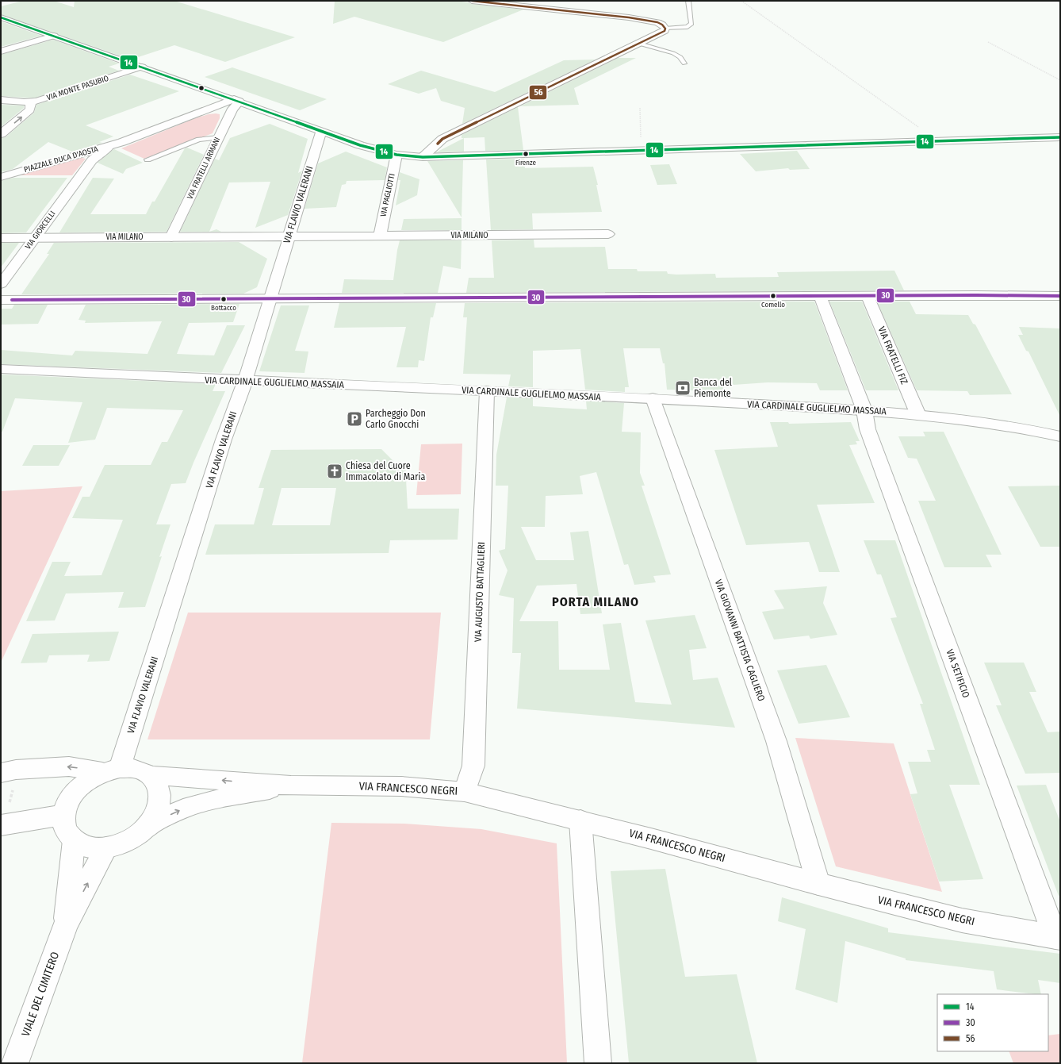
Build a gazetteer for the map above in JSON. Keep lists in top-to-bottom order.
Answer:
{
  "streets": {
    "street": [
      "VIA MONTE PASUBIO",
      "PIAZZALE DUCA D'AOSTA",
      "VIA FRATELLI ARMANI",
      "VIA PAGLIOTTI",
      "VIA FLAVIO VALERANI",
      "VIA GIORCELLI",
      "VIA MILANO",
      "VIA FRATELLI FIZ",
      "VIA CARDINALE GUGLIELMO MASSAIA",
      "VIA AUGUSTO BATTAGLIERI",
      "VIA GIOVANNI BATTISTA CAGLIERO",
      "VIA SETIFICIO",
      "VIA FRANCESCO NEGRI",
      "VIALE DEL CIMITERO"
    ]
  },
  "crossings": [
    ["PIAZZALE DUCA D'AOSTA", "VIA FRATELLI ARMANI"],
    ["PIAZZALE DUCA D'AOSTA", "VIA GIORCELLI"],
    ["VIA FRATELLI ARMANI", "VIA MILANO"],
    ["VIA PAGLIOTTI", "VIA MILANO"],
    ["VIA FLAVIO VALERANI", "VIA MILANO"],
    ["VIA FLAVIO VALERANI", "VIA CARDINALE GUGLIELMO MASSAIA"],
    ["VIA FLAVIO VALERANI", "VIA FRANCESCO NEGRI"],
    ["VIA FLAVIO VALERANI", "VIALE DEL CIMITERO"],
    ["VIA GIORCELLI", "VIA MILANO"],
    ["VIA FRATELLI FIZ", "VIA CARDINALE GUGLIELMO MASSAIA"],
    ["VIA CARDINALE GUGLIELMO MASSAIA", "VIA AUGUSTO BATTAGLIERI"],
    ["VIA CARDINALE GUGLIELMO MASSAIA", "VIA GIOVANNI BATTISTA CAGLIERO"],
    ["VIA CARDINALE GUGLIELMO MASSAIA", "VIA SETIFICIO"],
    ["VIA AUGUSTO BATTAGLIERI", "VIA FRANCESCO NEGRI"],
    ["VIA GIOVANNI BATTISTA CAGLIERO", "VIA FRANCESCO NEGRI"],
    ["VIA SETIFICIO", "VIA FRANCESCO NEGRI"],
    ["VIA FRANCESCO NEGRI", "VIALE DEL CIMITERO"]
  ],
  "districts": ["PORTA MILANO"],
  "places": {
    "other": ["Firenze", "Comello", "Bottacco"],
    "bank": ["Banca del Piemonte"],
    "parking": ["Parcheggio Don Carlo Gnocchi"],
    "church": ["Chiesa del Cuore Immacolato di Maria"]
  },
  "lines": ["transit line 56", "transit line 14", "transit line 30"],
  "legend": ["14", "30", "56"]
}
